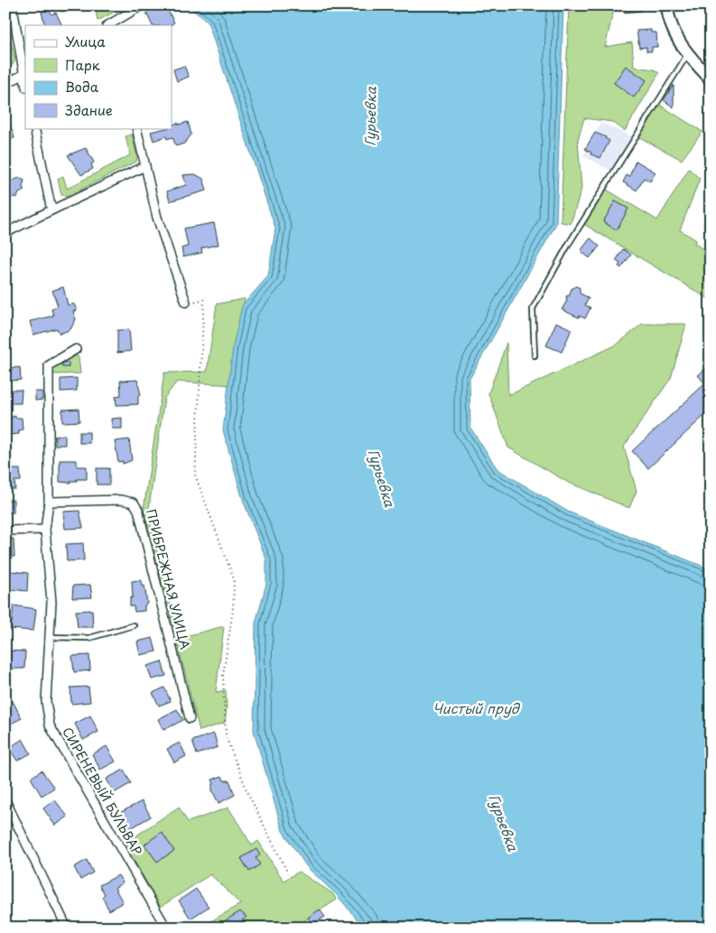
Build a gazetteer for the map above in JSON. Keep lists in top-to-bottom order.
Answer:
{
  "streets": {
    "street": ["ПРИБРЕЖНАЯ УЛИЦА", "СИРЕНЕВЫЙ БУЛЬВАР"]
  },
  "crossings": [
    ["ПРИБРЕЖНАЯ УЛИЦА", "СИРЕНЕВЫЙ БУЛЬВАР"]
  ],
  "water": ["Гурьевка", "Чистый пруд"],
  "legend": [
    "Улица",
    "Парк",
    "Вода",
    "Здание"
  ]
}
